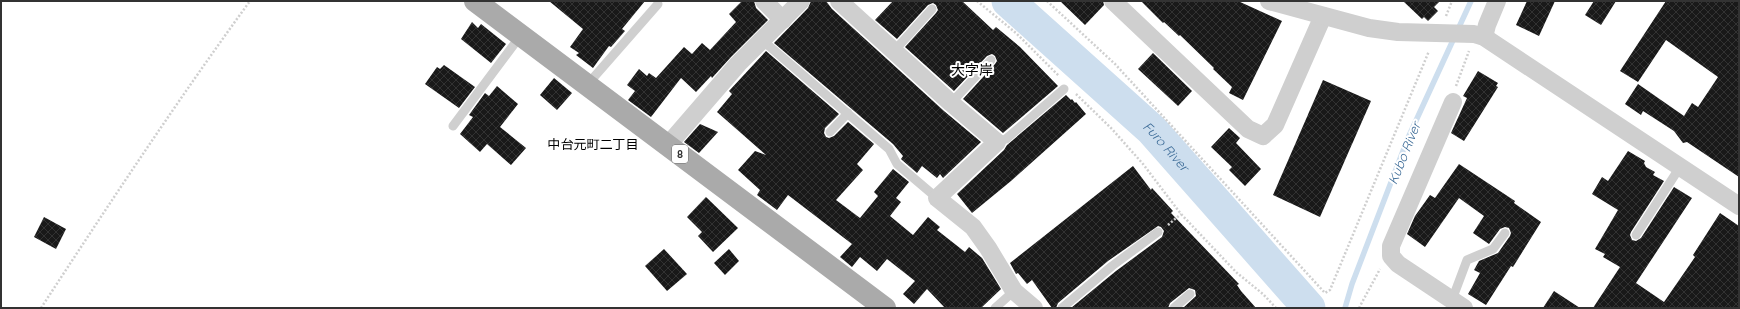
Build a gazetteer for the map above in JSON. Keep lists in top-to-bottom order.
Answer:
{
  "streets": {
    "main road": ["8"]
  },
  "districts": ["大字岸", "中台元町二丁目"],
  "water": ["Furo River", "Kubo River"]
}
